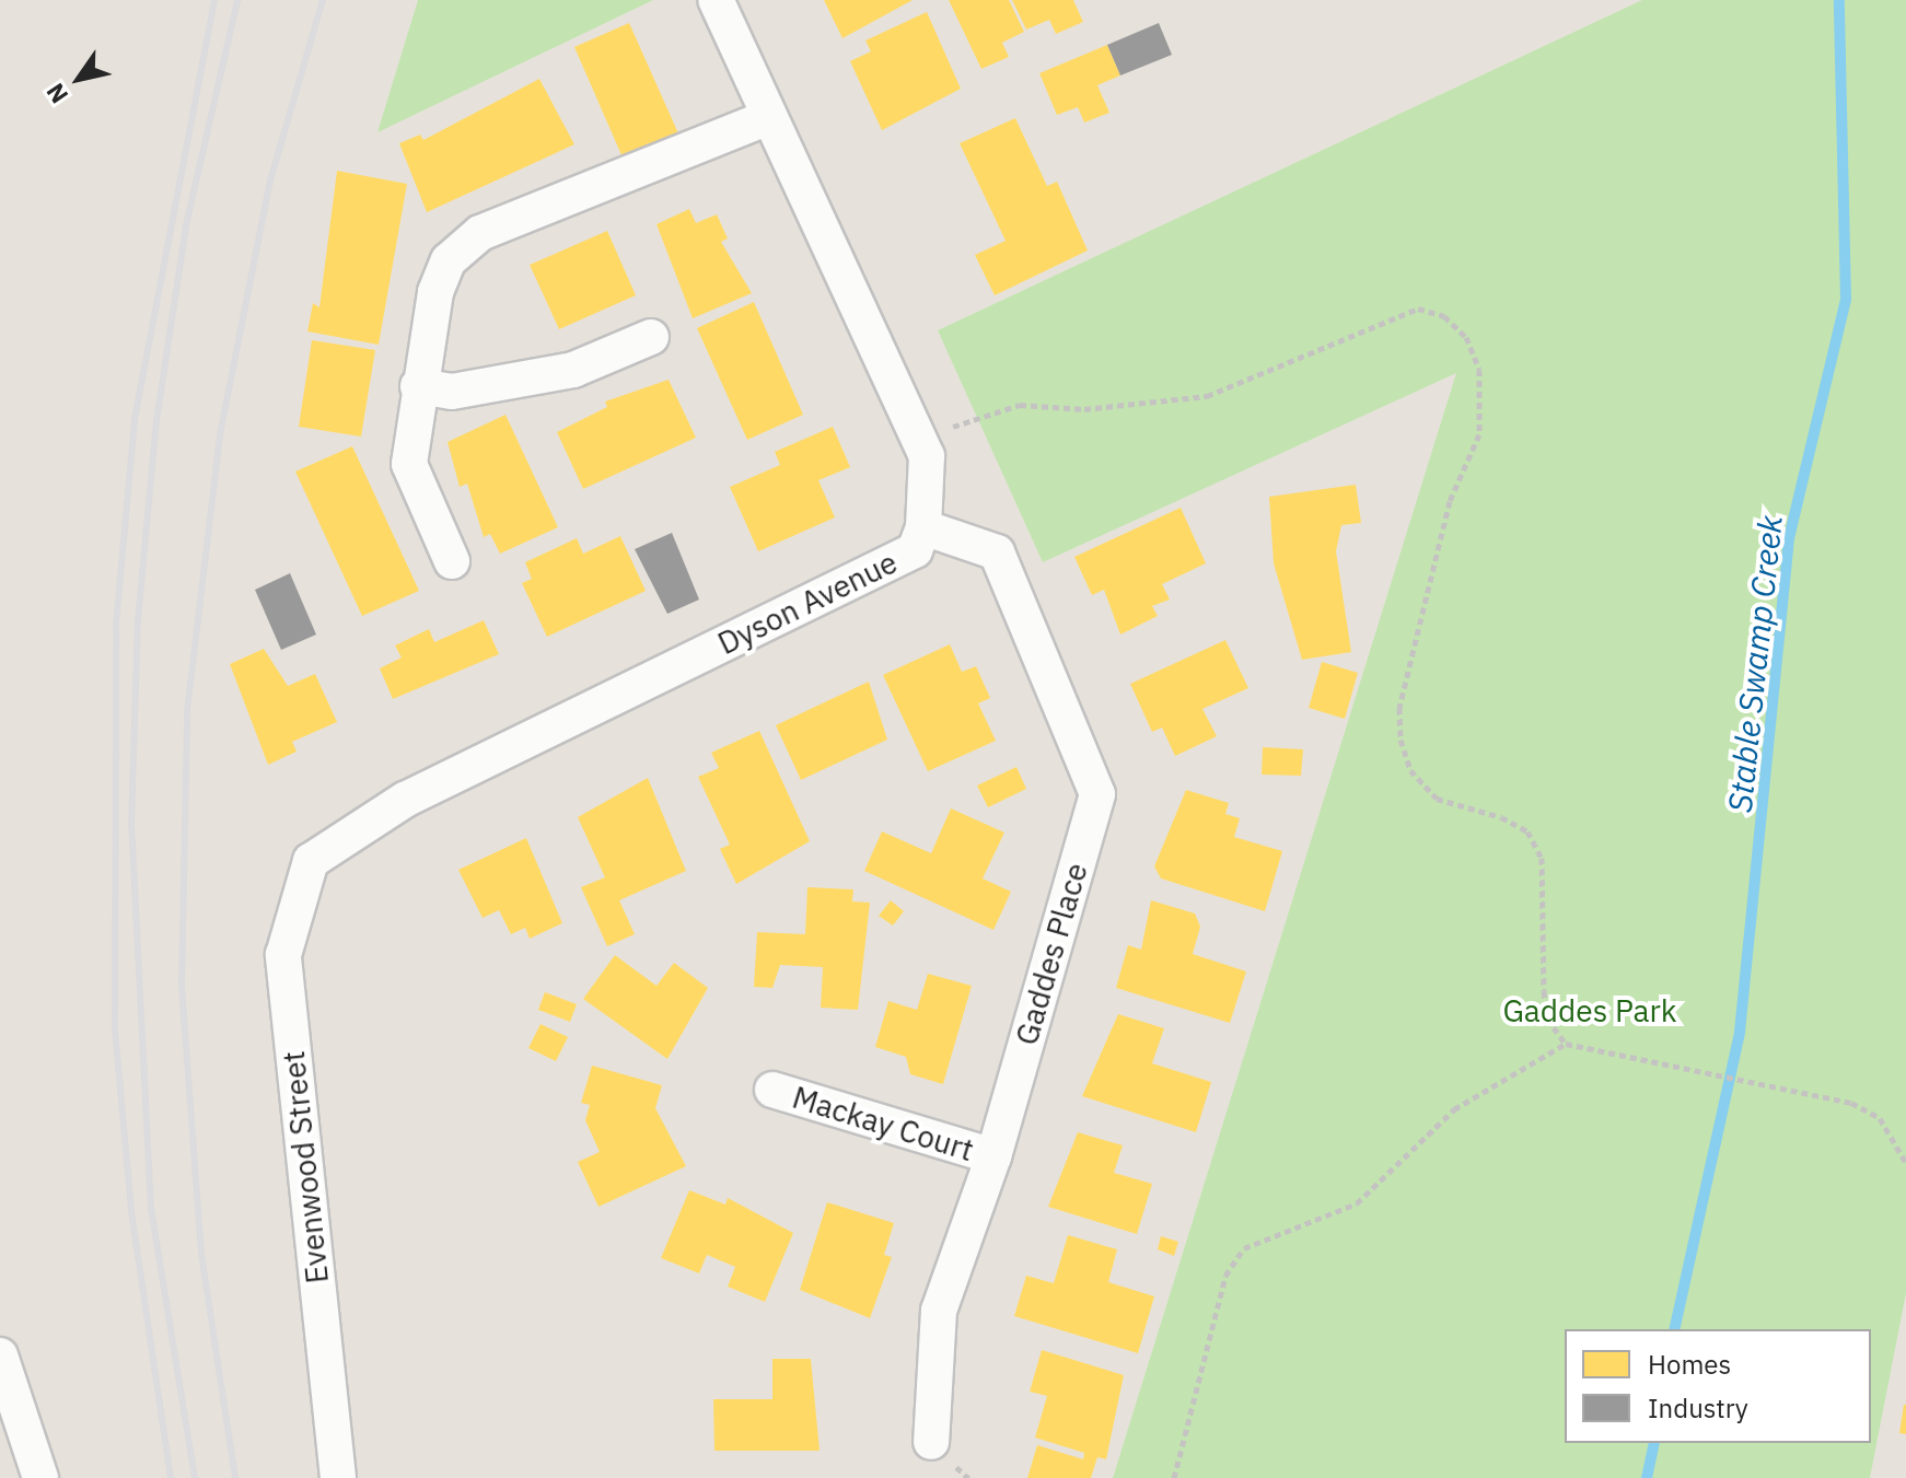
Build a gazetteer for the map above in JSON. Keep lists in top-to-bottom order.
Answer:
{
  "streets": {
    "street": [
      "Dyson Avenue",
      "Gaddes Place",
      "Mackay Court",
      "Evenwood Street"
    ]
  },
  "crossings": [
    ["Dyson Avenue", "Gaddes Place"],
    ["Dyson Avenue", "Evenwood Street"],
    ["Gaddes Place", "Mackay Court"]
  ],
  "water": ["Stable Swamp Creek"],
  "parks": ["Gaddes Park"],
  "legend": ["Homes", "Industry"],
  "north": "bottom left"
}
